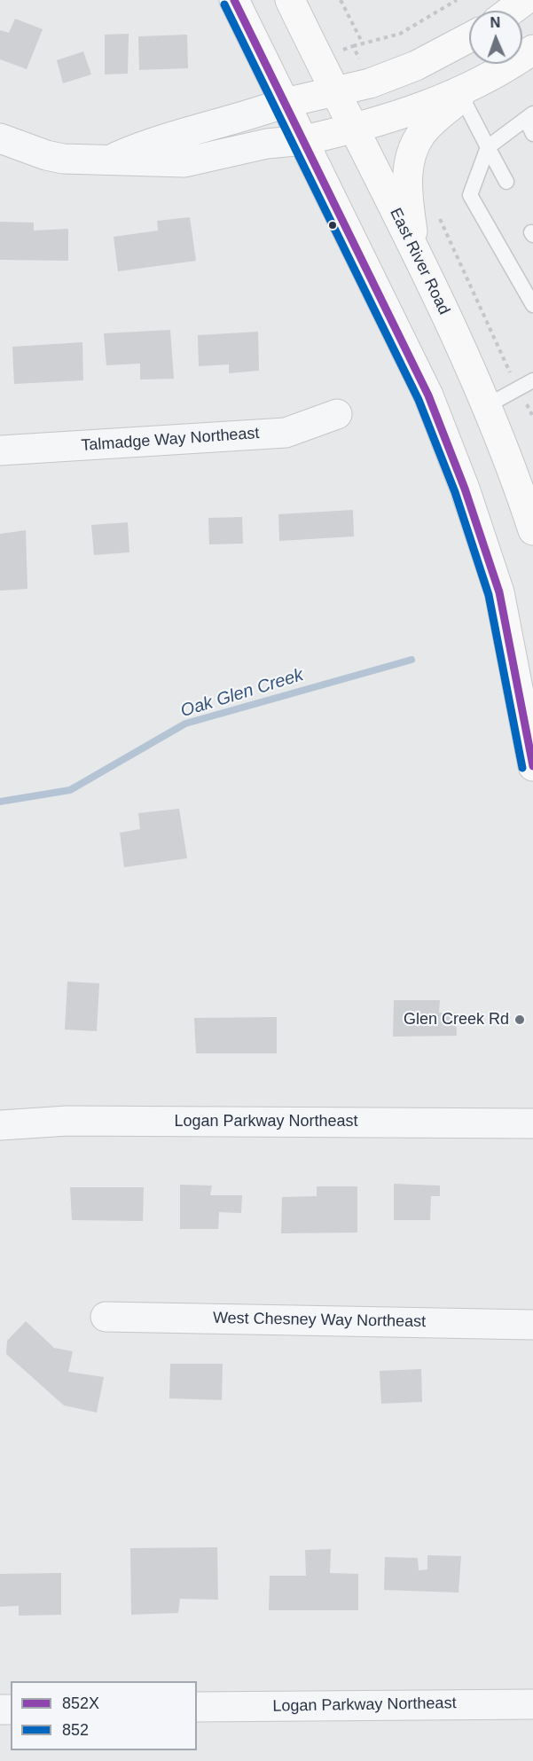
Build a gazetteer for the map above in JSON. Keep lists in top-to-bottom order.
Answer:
{
  "streets": {
    "main road": ["East River Road"],
    "street": ["Talmadge Way Northeast", "Logan Parkway Northeast", "West Chesney Way Northeast"]
  },
  "water": ["Oak Glen Creek"],
  "places": ["Glen Creek Rd"],
  "lines": ["transit line 852X", "transit line 852"],
  "legend": ["852X", "852"],
  "north": "top"
}
